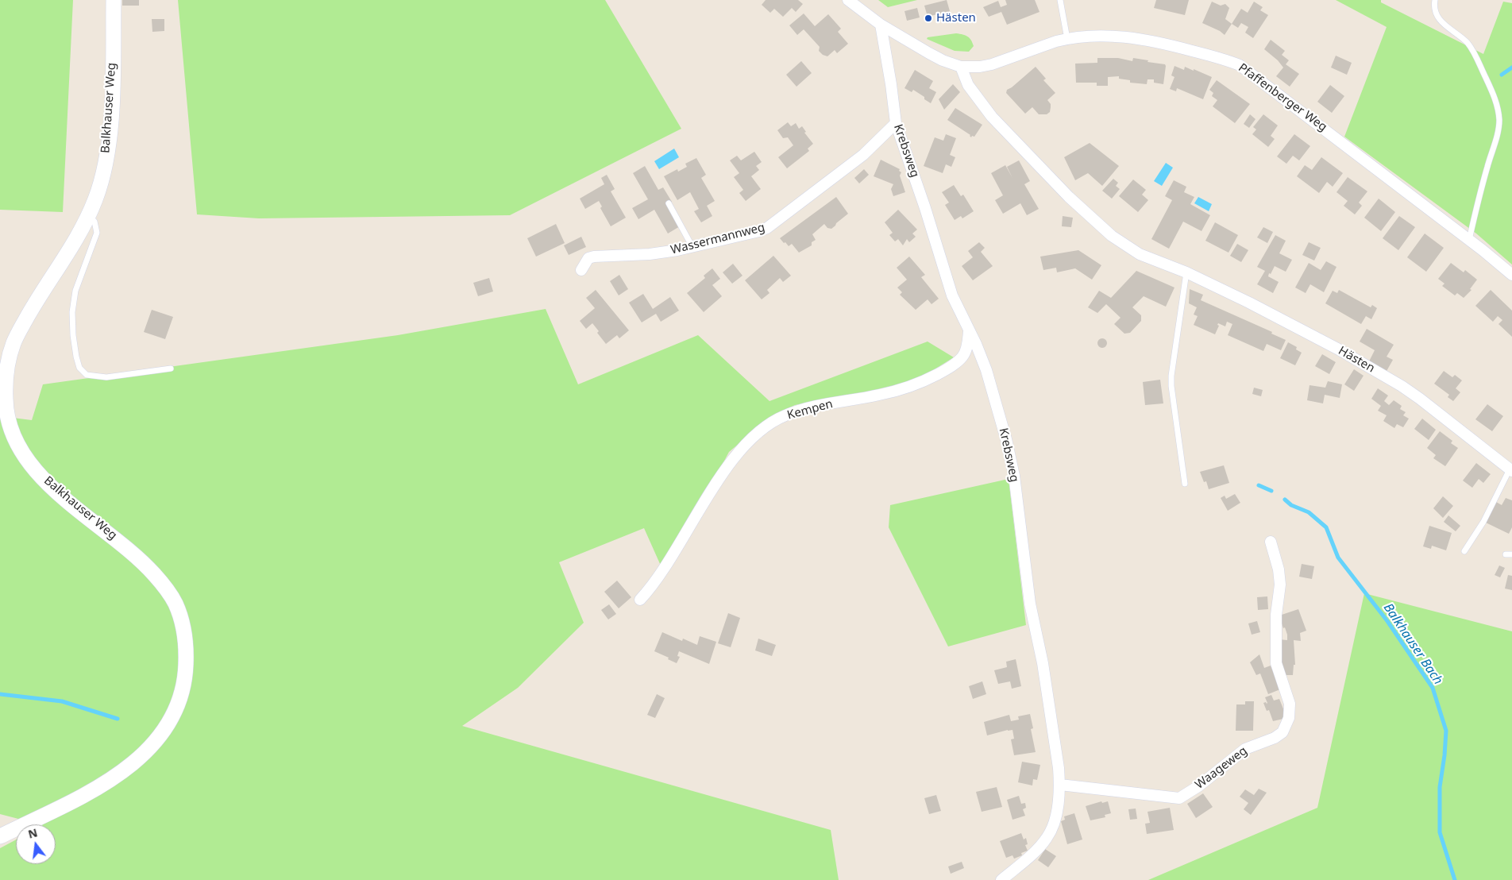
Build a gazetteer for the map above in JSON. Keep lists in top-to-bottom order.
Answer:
{
  "streets": {
    "main road": ["Balkhauser Weg"],
    "street": [
      "Pfaffenberger Weg",
      "Krebsweg",
      "Wassermannweg",
      "Hästen",
      "Kempen",
      "Waageweg"
    ]
  },
  "crossings": [
    ["Pfaffenberger Weg", "Krebsweg"],
    ["Pfaffenberger Weg", "Hästen"],
    ["Krebsweg", "Wassermannweg"],
    ["Krebsweg", "Kempen"],
    ["Krebsweg", "Waageweg"]
  ],
  "water": ["Balkhauser Bach"],
  "places": ["Hästen"],
  "north": "top"
}
